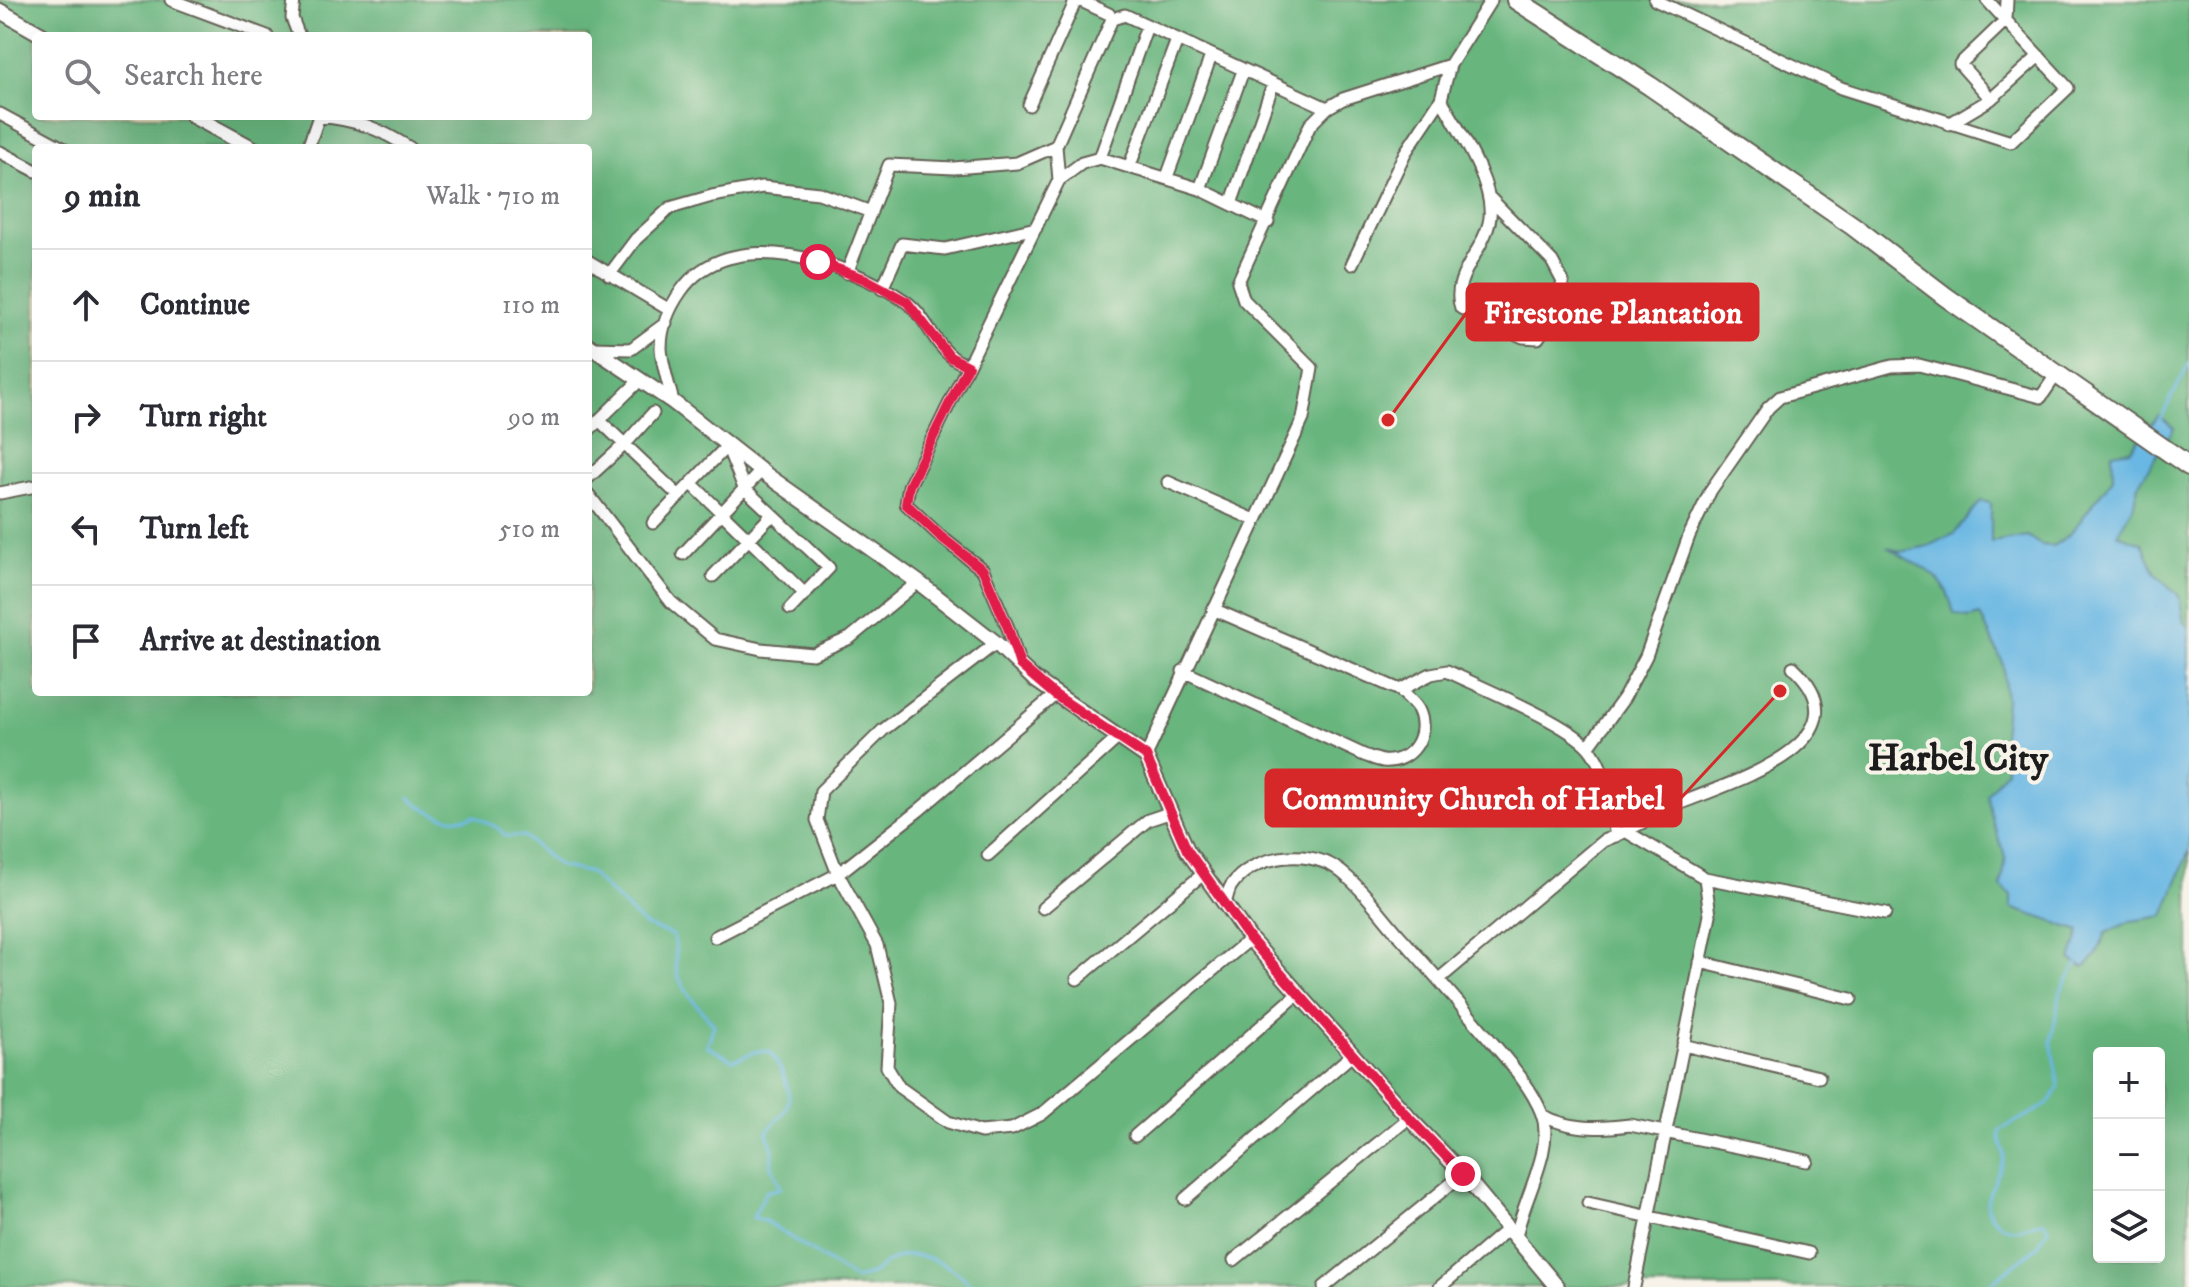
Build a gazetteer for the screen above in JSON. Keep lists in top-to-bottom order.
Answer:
{
  "districts": ["Harbel City"],
  "places": ["Firestone Plantation", "Community Church of Harbel"],
  "page": {
    "search": "Search here",
    "heading": ["9 min", "Walk · 710 m"],
    "list": [
      ["Continue", "110 m"],
      ["Turn right", "90 m"],
      ["Turn left", "510 m"],
      "Arrive at destination"
    ],
    "map_buttons": ["+", "−"]
  }
}
